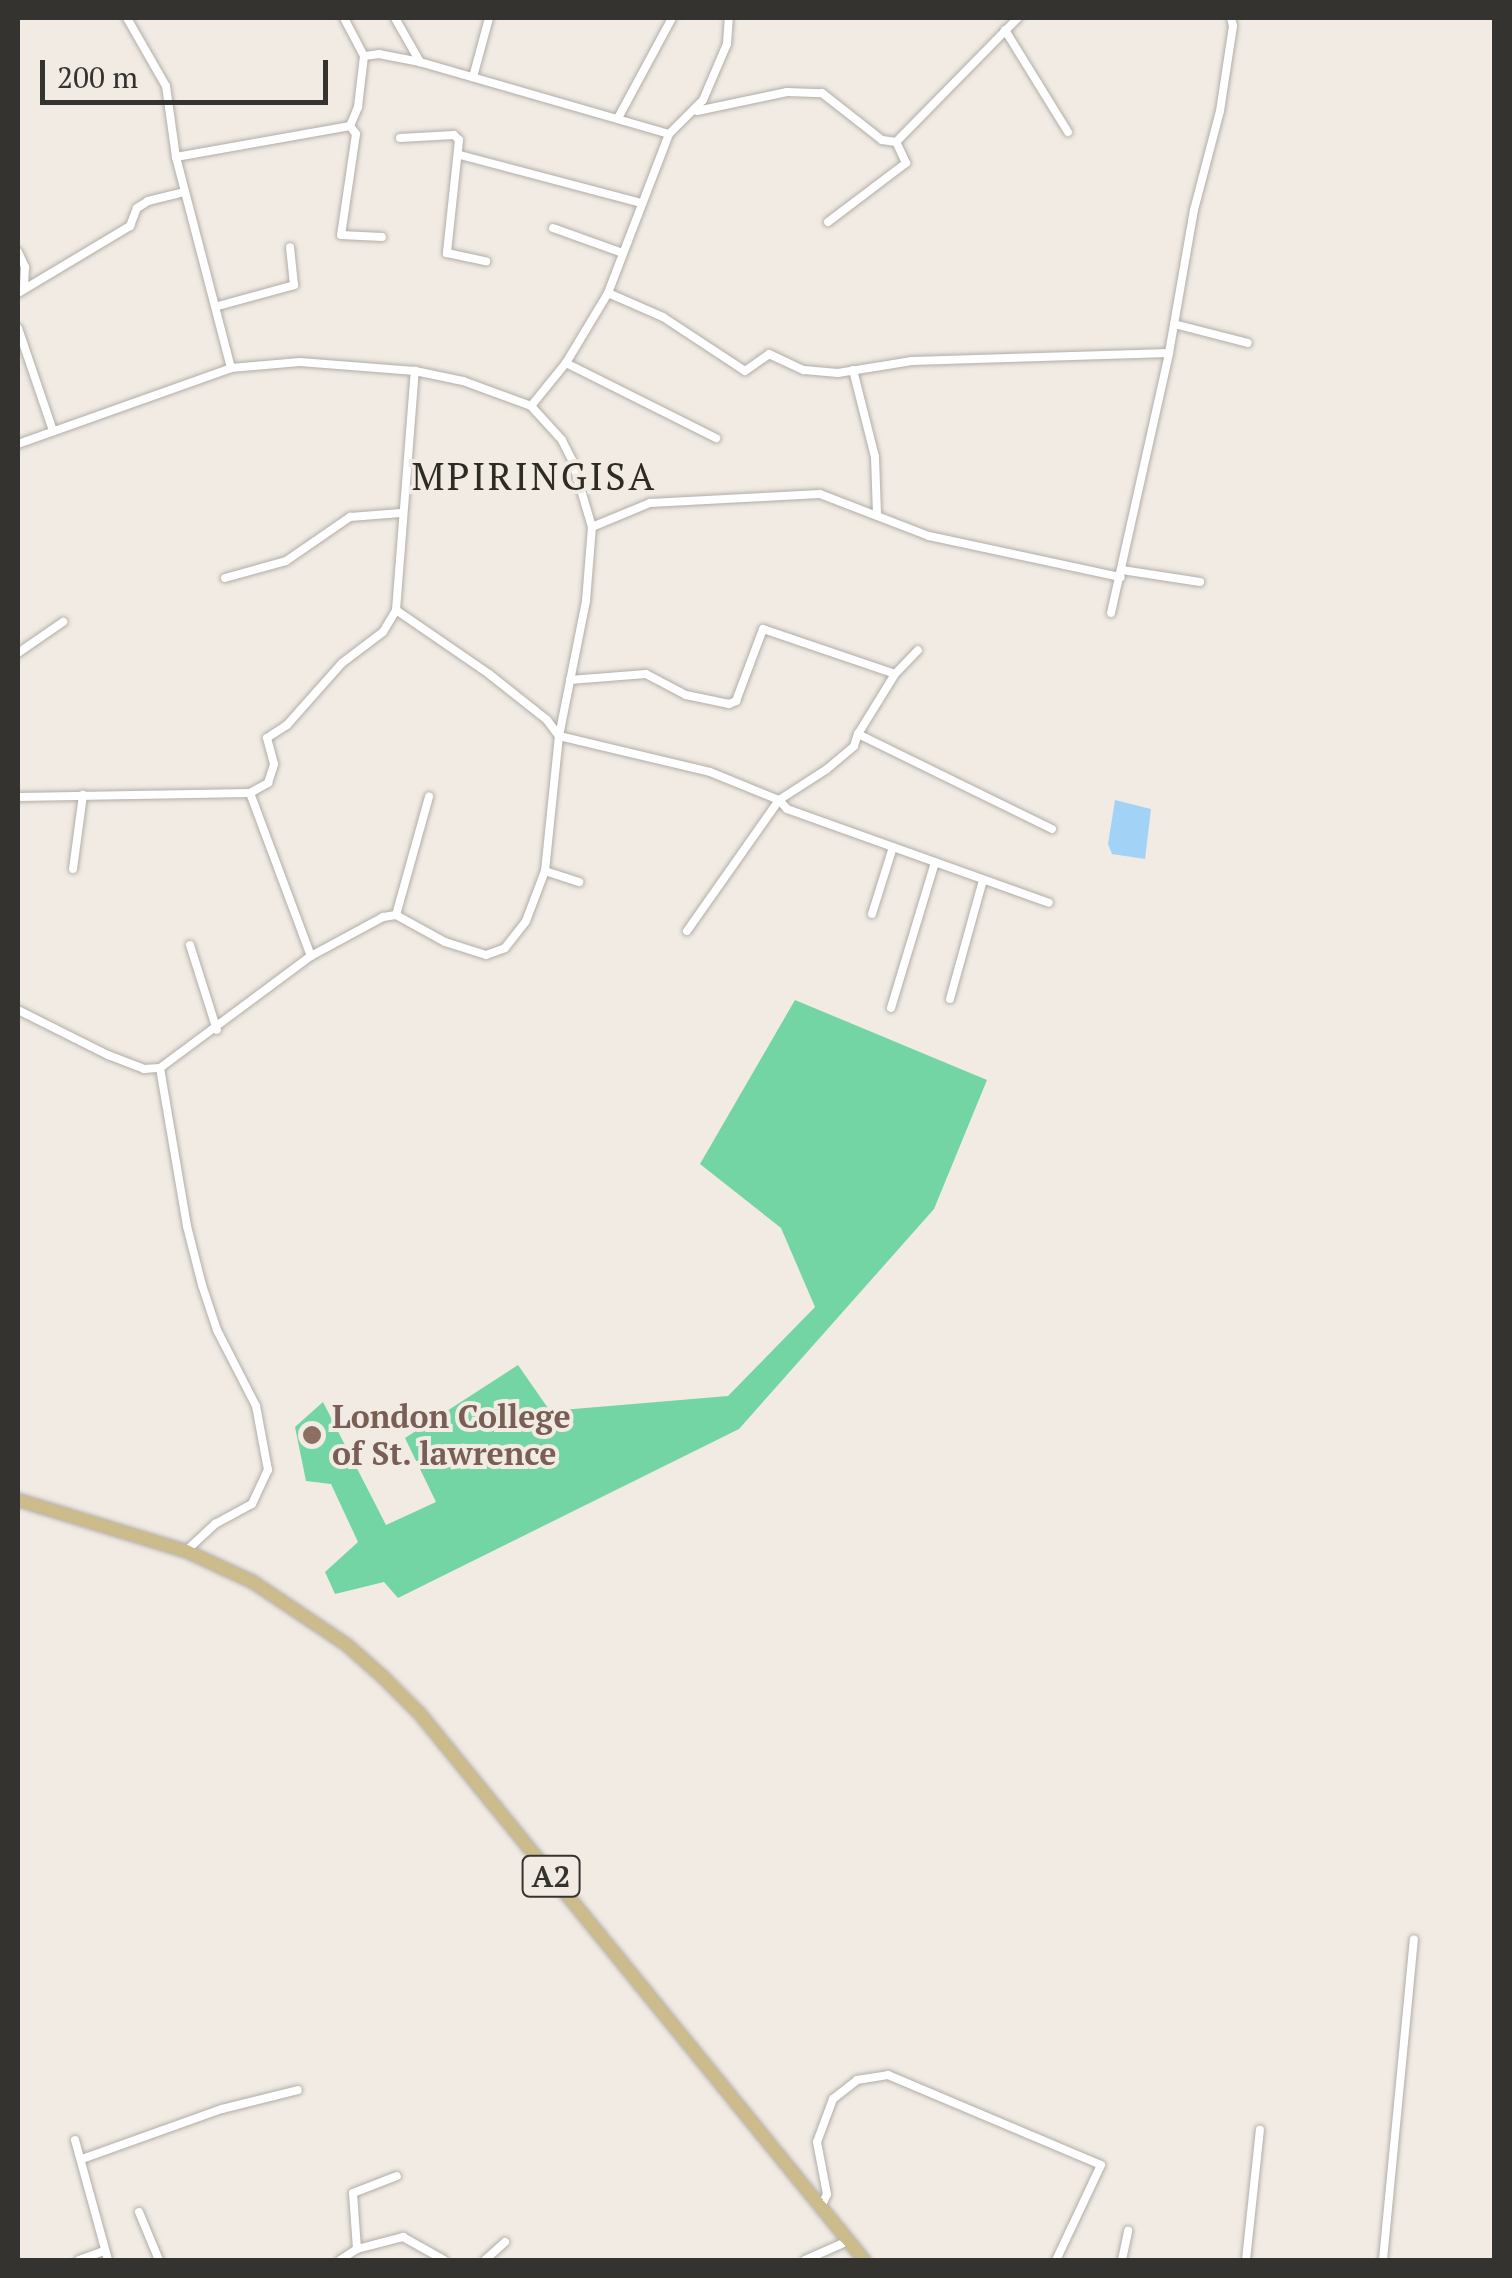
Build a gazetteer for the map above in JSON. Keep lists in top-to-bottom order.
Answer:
{
  "streets": {
    "main road": ["A2"]
  },
  "districts": ["MPIRINGISA"],
  "places": ["London College of St. lawrence"],
  "scale_bar": "200 m"
}
